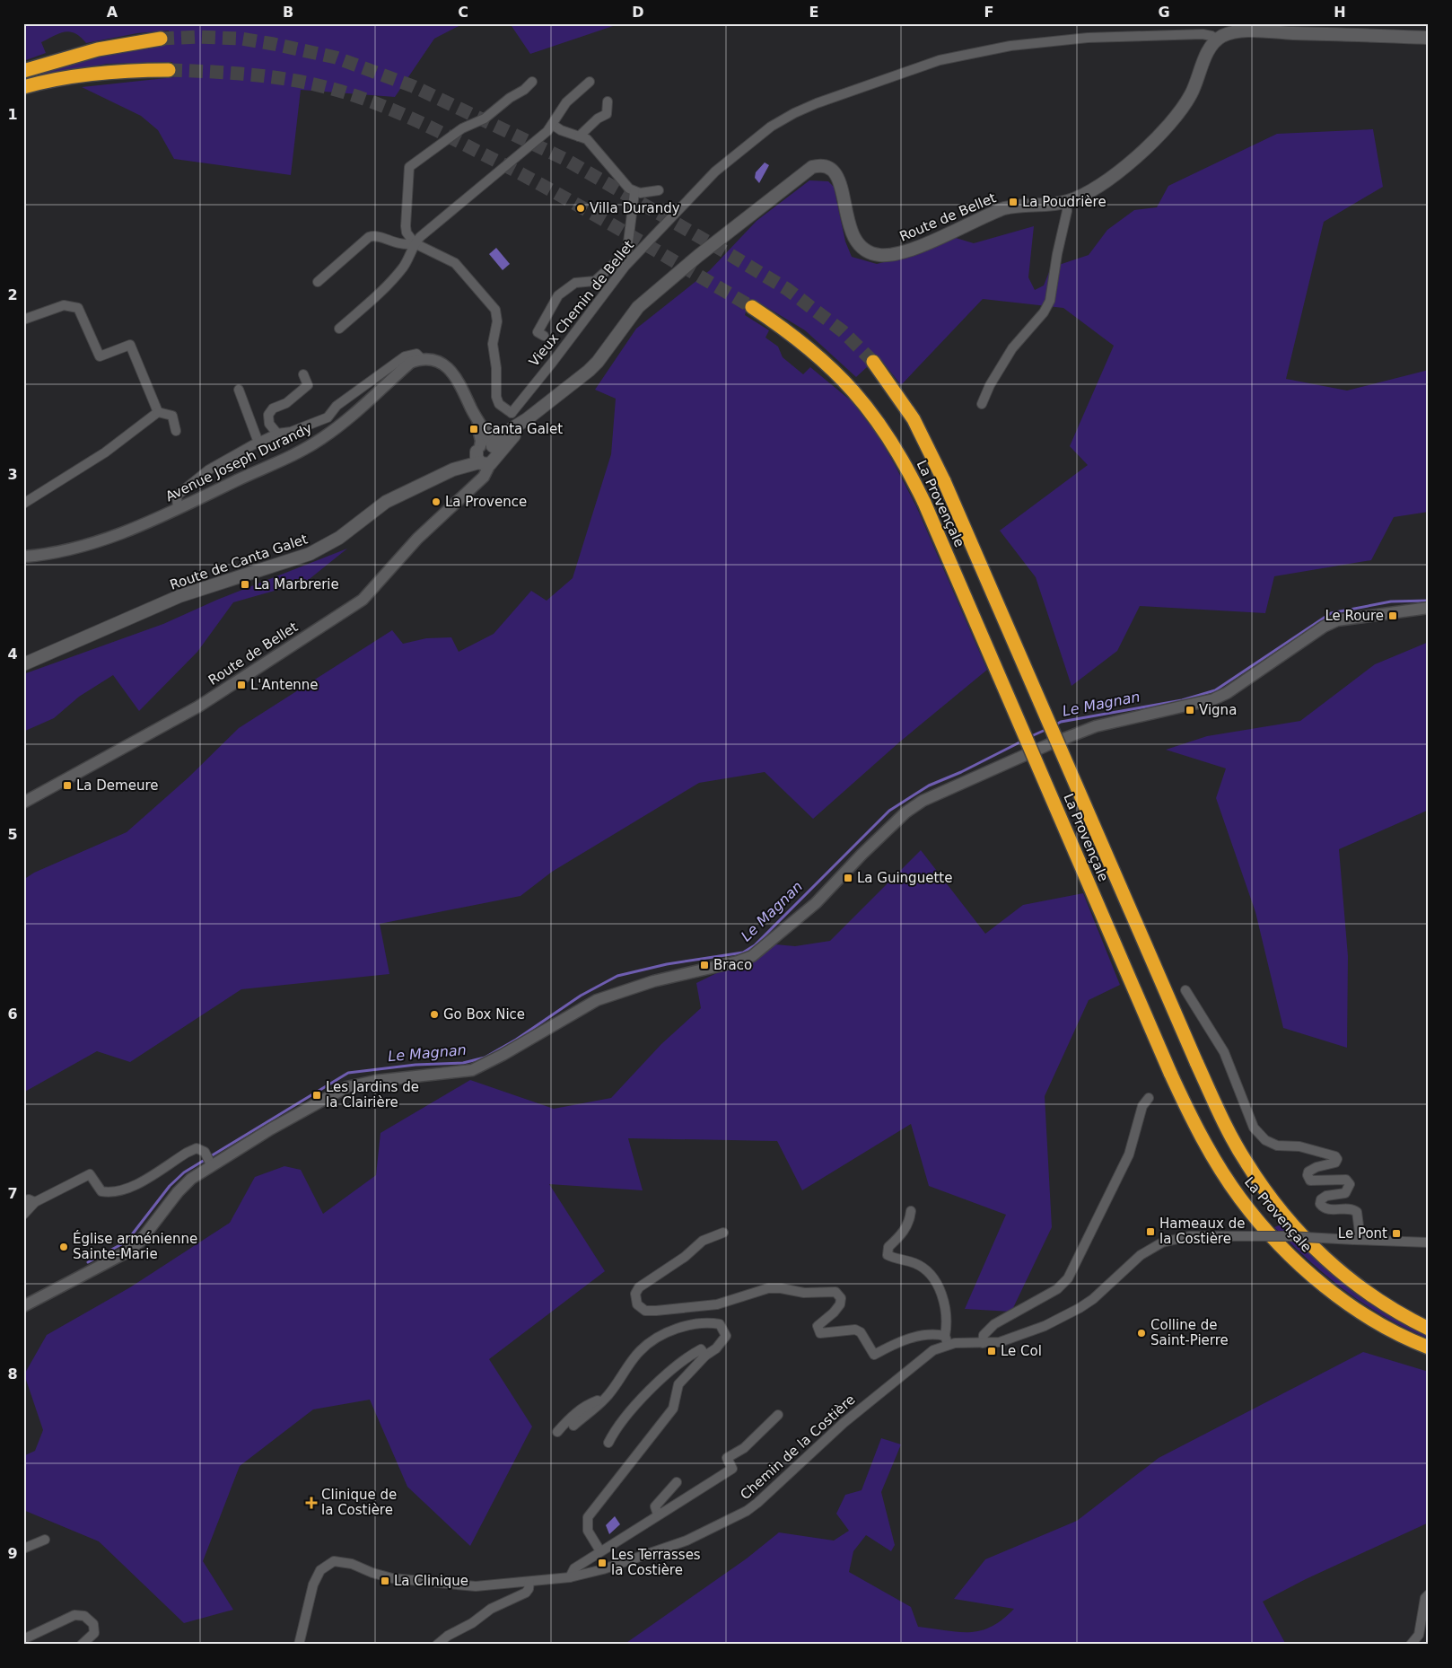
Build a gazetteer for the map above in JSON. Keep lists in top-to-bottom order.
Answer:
{
  "streets": {
    "highway": ["La Provençale"],
    "main road": ["Route de Bellet", "Route de Canta Galet"],
    "street": ["Vieux Chemin de Bellet", "Avenue Joseph Durandy", "Chemin de la Costière"]
  },
  "crossings": [
    ["Route de Bellet", "Vieux Chemin de Bellet"],
    ["Route de Bellet", "Route de Canta Galet"]
  ],
  "water": ["Le Magnan"],
  "places": {
    "transit": [
      "La Poudrière",
      "Canta Galet",
      "La Marbrerie",
      "Le Roure",
      "L'Antenne",
      "Vigna",
      "La Demeure",
      "La Guinguette",
      "Braco",
      "Les Jardins de la Clairière",
      "Hameaux de la Costière",
      "Le Pont",
      "Le Col",
      "Les Terrasses la Costière",
      "La Clinique"
    ],
    "other": [
      "Villa Durandy",
      "La Provence",
      "Go Box Nice",
      "Église arménienne Sainte-Marie",
      "Colline de Saint-Pierre"
    ],
    "health": ["Clinique de la Costière"]
  },
  "grid": {
    "columns": [
      "A",
      "B",
      "C",
      "D",
      "E",
      "F",
      "G",
      "H"
    ],
    "rows": [
      "1",
      "2",
      "3",
      "4",
      "5",
      "6",
      "7",
      "8",
      "9"
    ]
  }
}
